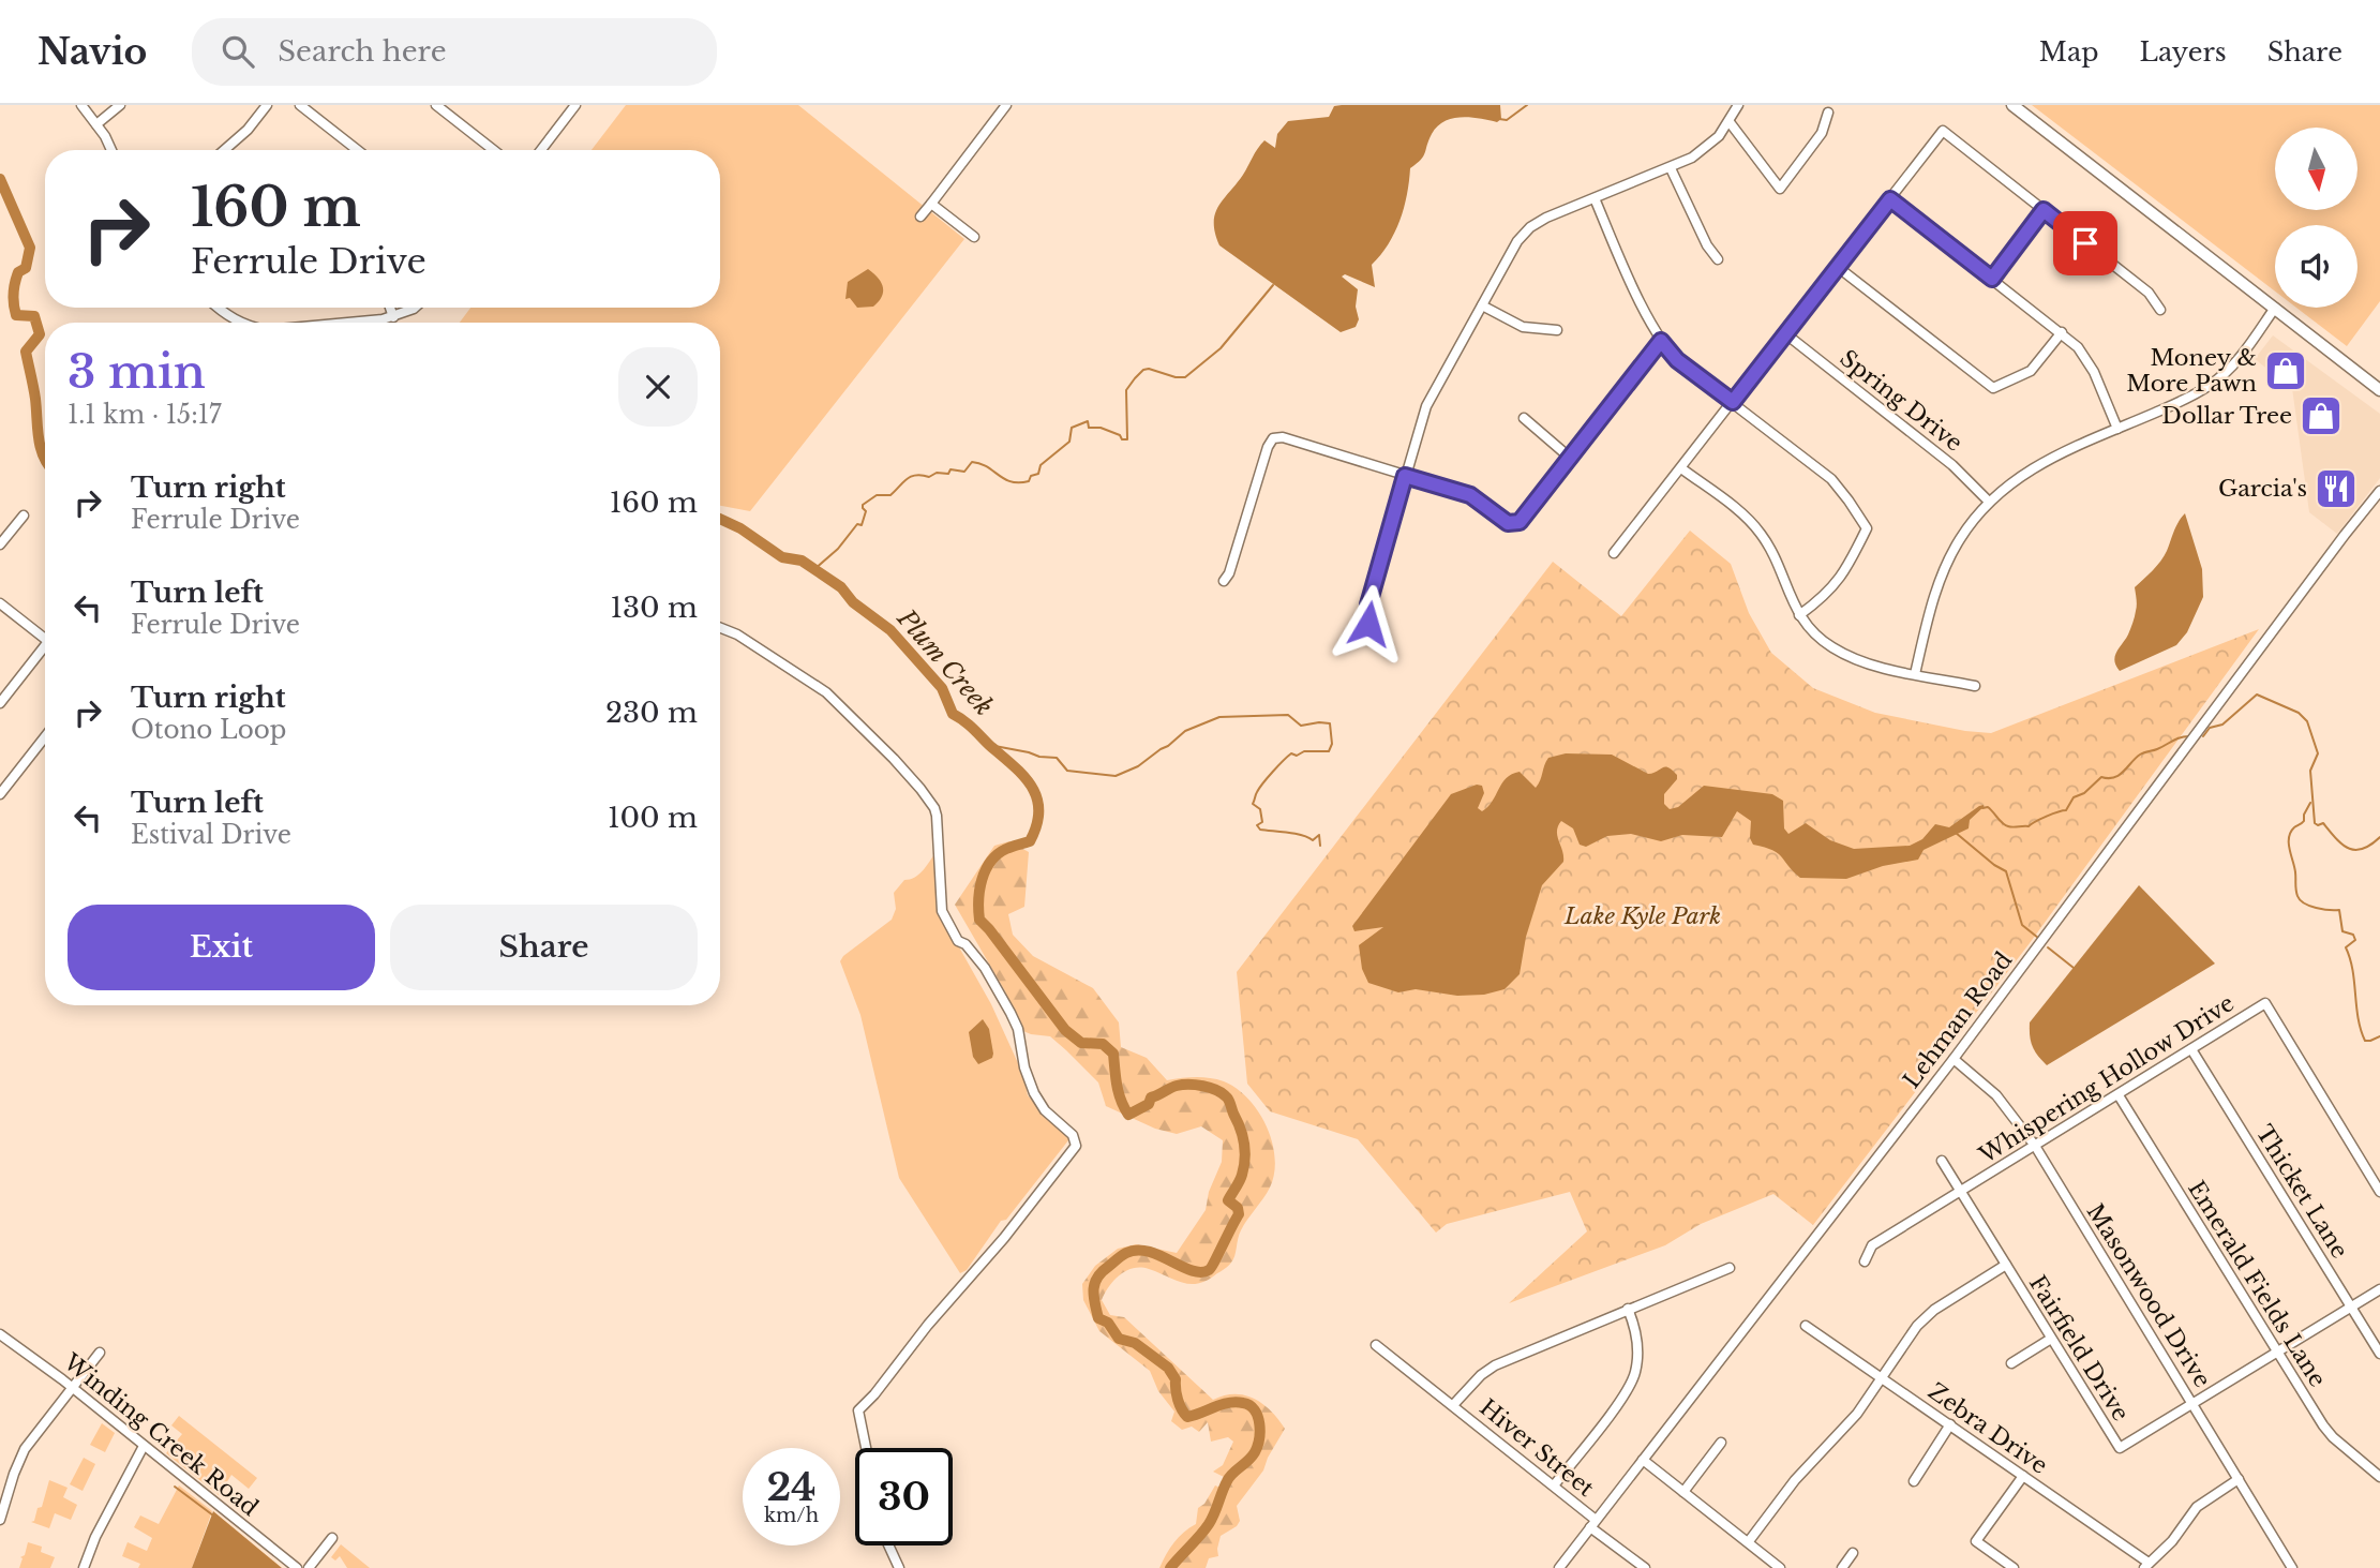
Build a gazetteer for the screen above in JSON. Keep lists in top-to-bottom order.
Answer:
{
  "streets": {
    "street": [
      "Spring Drive",
      "Lehman Road",
      "Whispering Hollow Drive",
      "Thicket Lane",
      "Emerald Fields Lane",
      "Masonwood Drive",
      "Fairfield Drive",
      "Zebra Drive",
      "Winding Creek Road",
      "Hiver Street"
    ]
  },
  "crossings": [
    ["Lehman Road", "Masonwood Drive"],
    ["Lehman Road", "Hiver Street"],
    ["Whispering Hollow Drive", "Thicket Lane"],
    ["Whispering Hollow Drive", "Emerald Fields Lane"],
    ["Whispering Hollow Drive", "Masonwood Drive"],
    ["Whispering Hollow Drive", "Fairfield Drive"],
    ["Thicket Lane", "Fairfield Drive"],
    ["Emerald Fields Lane", "Fairfield Drive"],
    ["Masonwood Drive", "Fairfield Drive"]
  ],
  "water": ["Plum Creek"],
  "parks": ["Lake Kyle Park"],
  "places": {
    "shop": ["Money & More Pawn", "Dollar Tree"],
    "restaurant": ["Garcia's"]
  },
  "north": "bottom",
  "page": {
    "header": "Navio",
    "search": "Search here",
    "nav": ["Map", "Layers", "Share"],
    "turn": ["160 m", "Ferrule Drive"],
    "heading": ["3 min", "1.1 km · 15:17"],
    "list": [
      {
        "name": "Turn right",
        "note": "Ferrule Drive",
        "value": "160 m"
      },
      {
        "name": "Turn left",
        "note": "Ferrule Drive",
        "value": "130 m"
      },
      {
        "name": "Turn right",
        "note": "Otono Loop",
        "value": "230 m"
      },
      {
        "name": "Turn left",
        "note": "Estival Drive",
        "value": "100 m"
      }
    ],
    "buttons": ["Exit", "Share"],
    "speed": "24 km/h",
    "limit": "30"
  }
}
